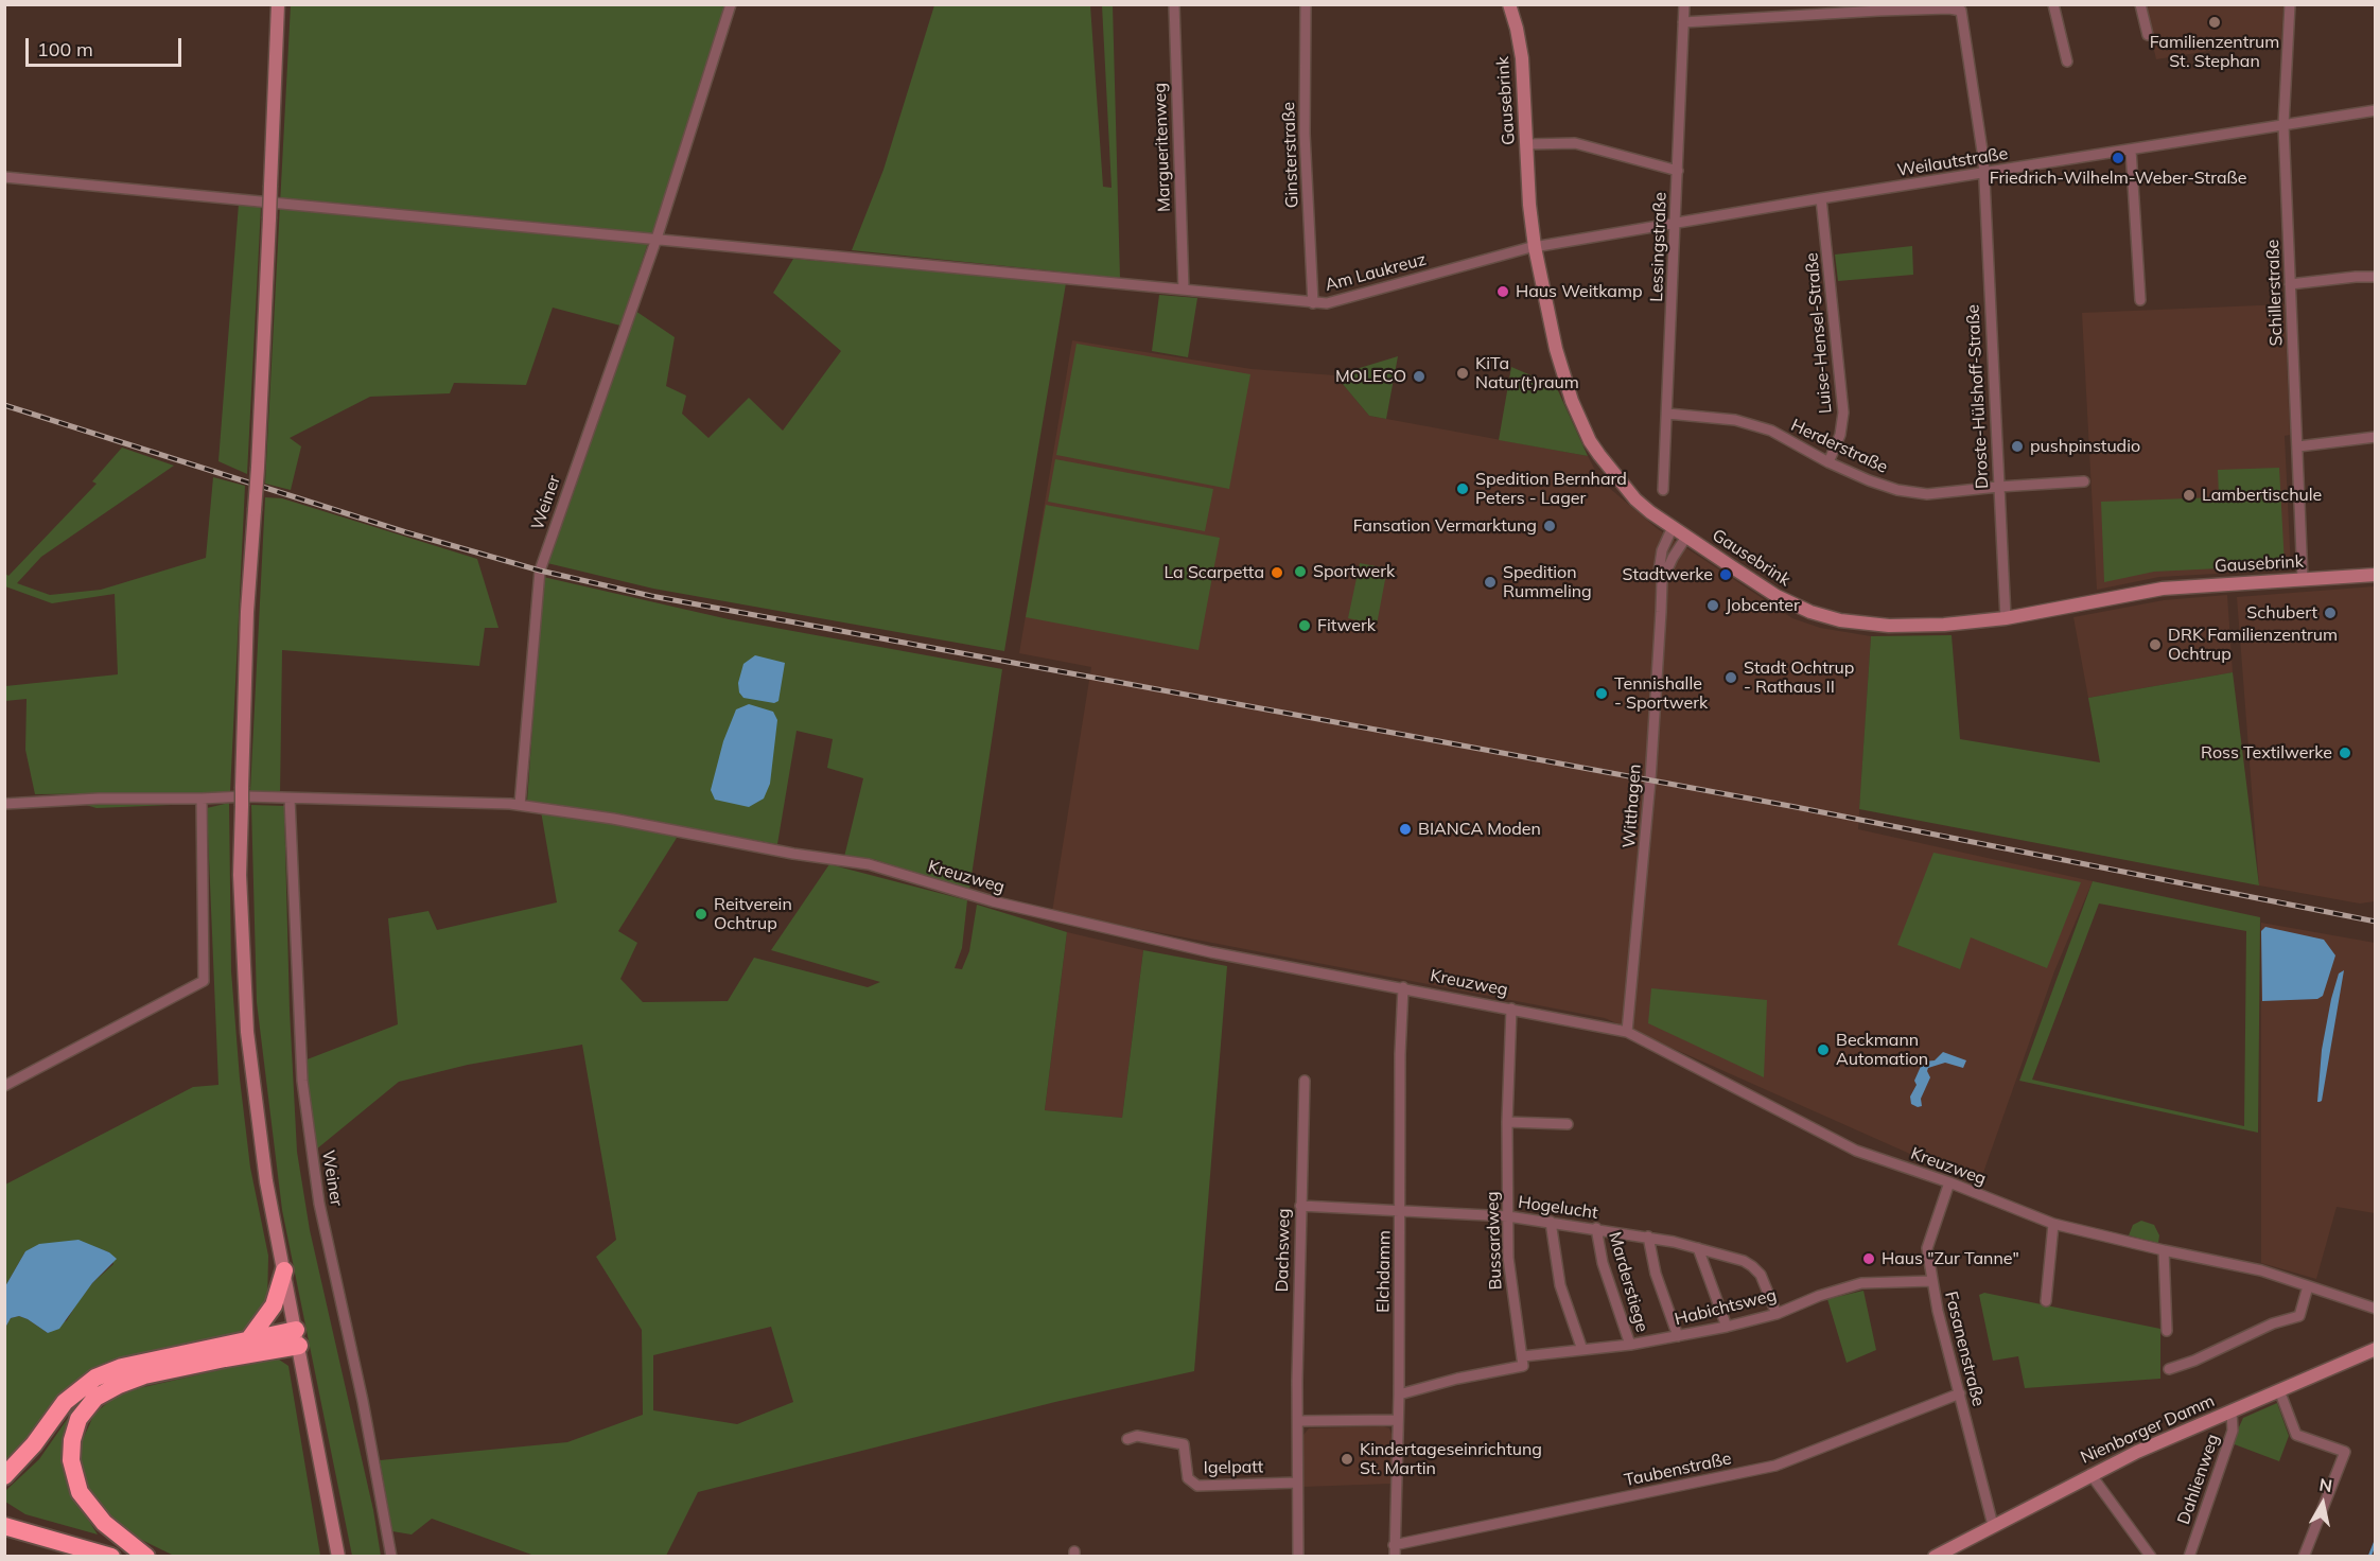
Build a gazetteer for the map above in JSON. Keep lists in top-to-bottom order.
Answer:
{
  "streets": {
    "main road": ["Gausebrink", "Nienborger Damm"],
    "street": [
      "Margueritenweg",
      "Ginsterstraße",
      "Weilautstraße",
      "Lessingstraße",
      "Am Laukreuz",
      "Schillerstraße",
      "Luise-Hensel-Straße",
      "Droste-Hülshoff-Straße",
      "Herderstraße",
      "Weiner",
      "Witthagen",
      "Kreuzweg",
      "Hogelucht",
      "Bussardweg",
      "Dachsweg",
      "Elchdamm",
      "Marderstiege",
      "Habichtsweg",
      "Fasanenstraße",
      "Igelpatt",
      "Taubenstraße",
      "Dahlienweg"
    ]
  },
  "crossings": [
    ["Gausebrink", "Weilautstraße"],
    ["Gausebrink", "Am Laukreuz"],
    ["Gausebrink", "Schillerstraße"],
    ["Gausebrink", "Droste-Hülshoff-Straße"],
    ["Gausebrink", "Witthagen"],
    ["Margueritenweg", "Am Laukreuz"],
    ["Ginsterstraße", "Am Laukreuz"],
    ["Weilautstraße", "Lessingstraße"],
    ["Weilautstraße", "Am Laukreuz"],
    ["Weilautstraße", "Schillerstraße"],
    ["Weilautstraße", "Luise-Hensel-Straße"],
    ["Weilautstraße", "Droste-Hülshoff-Straße"],
    ["Lessingstraße", "Droste-Hülshoff-Straße"],
    ["Lessingstraße", "Herderstraße"],
    ["Am Laukreuz", "Weiner"],
    ["Luise-Hensel-Straße", "Herderstraße"],
    ["Droste-Hülshoff-Straße", "Herderstraße"],
    ["Weiner", "Kreuzweg"],
    ["Witthagen", "Kreuzweg"],
    ["Kreuzweg", "Bussardweg"],
    ["Kreuzweg", "Elchdamm"],
    ["Kreuzweg", "Fasanenstraße"],
    ["Hogelucht", "Bussardweg"],
    ["Hogelucht", "Dachsweg"],
    ["Hogelucht", "Elchdamm"],
    ["Hogelucht", "Marderstiege"],
    ["Hogelucht", "Habichtsweg"],
    ["Bussardweg", "Habichtsweg"],
    ["Dachsweg", "Igelpatt"],
    ["Elchdamm", "Taubenstraße"],
    ["Marderstiege", "Habichtsweg"],
    ["Habichtsweg", "Fasanenstraße"],
    ["Fasanenstraße", "Nienborger Damm"],
    ["Fasanenstraße", "Taubenstraße"],
    ["Nienborger Damm", "Dahlienweg"]
  ],
  "places": [
    "Familienzentrum St. Stephan",
    "Friedrich-Wilhelm-Weber-Straße",
    "Haus Weitkamp",
    "KiTa Natur(t)raum",
    "MOLECO",
    "pushpinstudio",
    "Spedition Bernhard Peters - Lager",
    "Lambertischule",
    "Fansation Vermarktung",
    "Sportwerk",
    "La Scarpetta",
    "Stadtwerke",
    "Spedition Rummeling",
    "Jobcenter",
    "Schubert",
    "Fitwerk",
    "DRK Familienzentrum Ochtrup",
    "Stadt Ochtrup - Rathaus II",
    "Tennishalle - Sportwerk",
    "Ross Textilwerke",
    "BIANCA Moden",
    "Reitverein Ochtrup",
    "Beckmann Automation",
    "Haus \"Zur Tanne\"",
    "Kindertageseinrichtung St. Martin"
  ],
  "scale_bar": "100 m",
  "north": "top"
}
